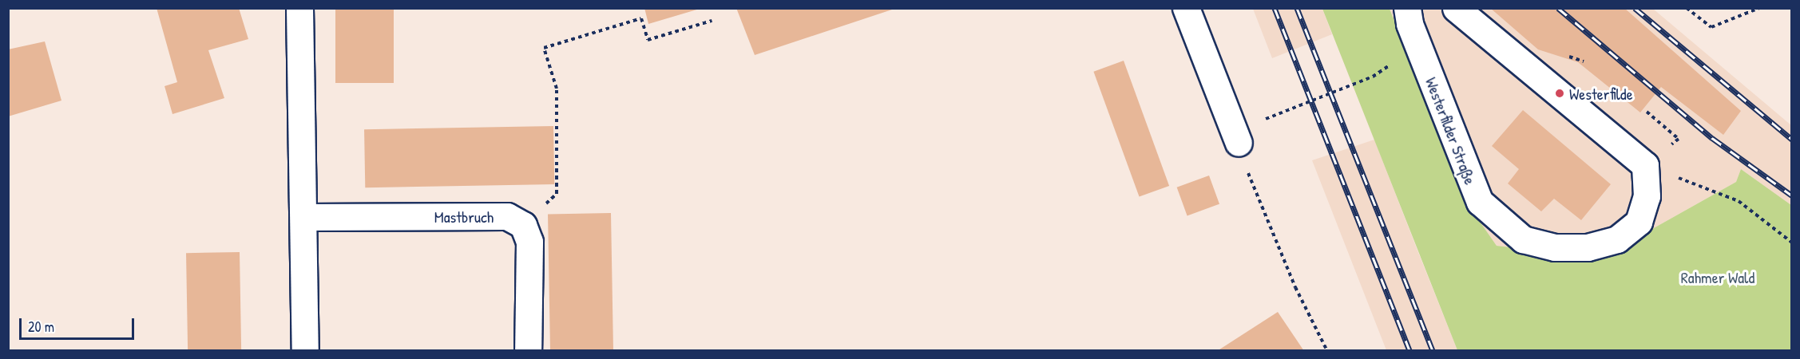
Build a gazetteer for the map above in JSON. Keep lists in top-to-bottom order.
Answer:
{
  "streets": {
    "street": ["Westerfilder Straße", "Mastbruch"]
  },
  "parks": ["Rahmer Wald"],
  "places": ["Westerfilde"],
  "scale_bar": "20 m"
}
